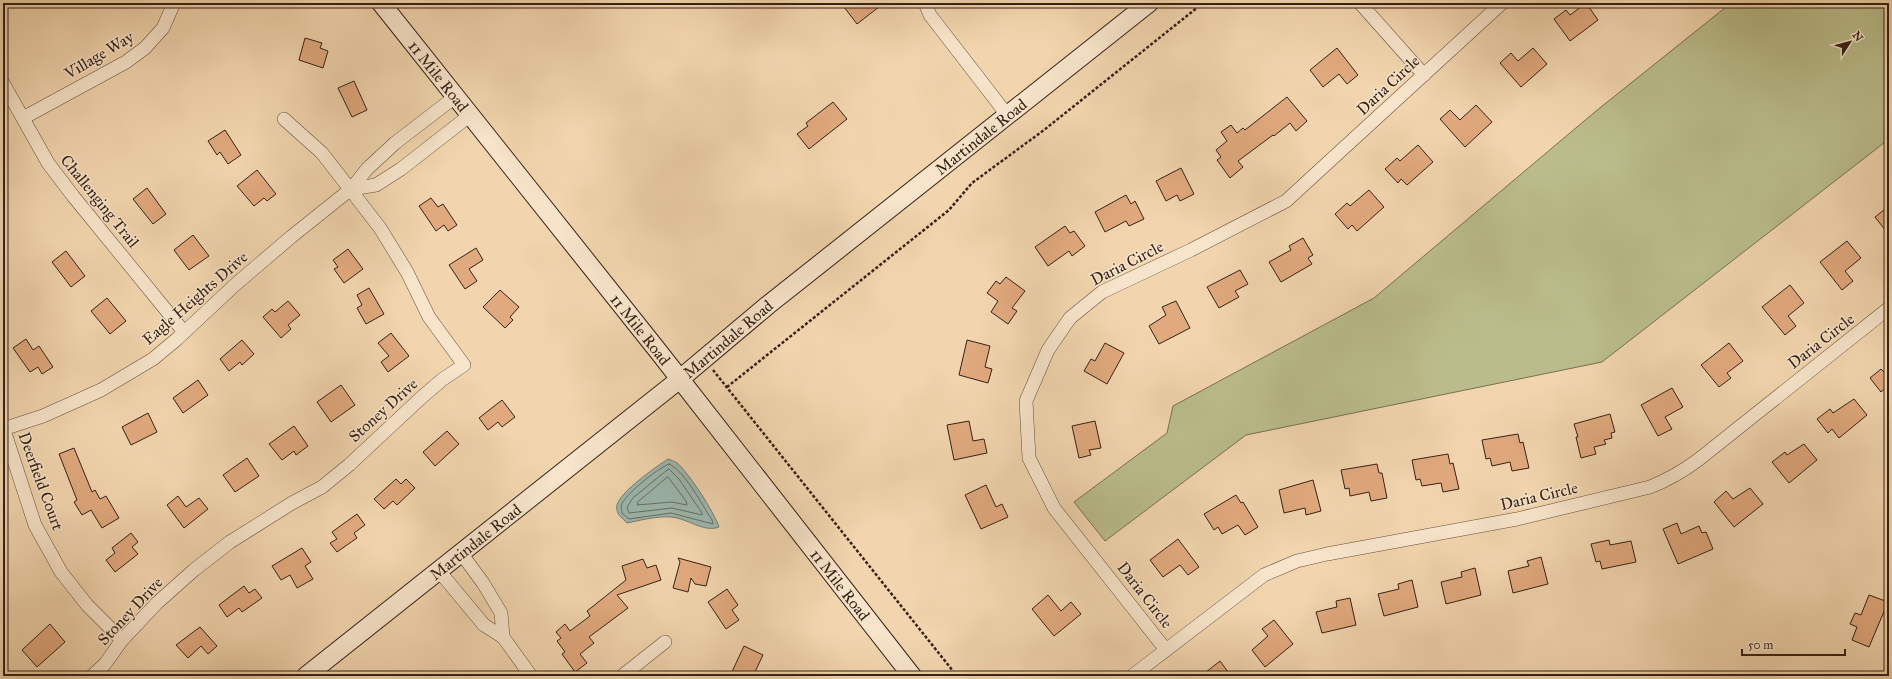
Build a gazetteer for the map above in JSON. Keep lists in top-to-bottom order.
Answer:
{
  "streets": {
    "street": [
      "Village Way",
      "11 Mile Road",
      "Daria Circle",
      "Martindale Road",
      "Challenging Trail",
      "Eagle Heights Drive",
      "Stoney Drive",
      "Deerfield Court"
    ]
  },
  "crossings": [
    ["Village Way", "Challenging Trail"],
    ["11 Mile Road", "Martindale Road"],
    ["11 Mile Road", "Eagle Heights Drive"],
    ["Challenging Trail", "Eagle Heights Drive"],
    ["Eagle Heights Drive", "Stoney Drive"],
    ["Eagle Heights Drive", "Deerfield Court"],
    ["Stoney Drive", "Deerfield Court"]
  ],
  "scale_bar": "50 m",
  "north": "top right"
}
